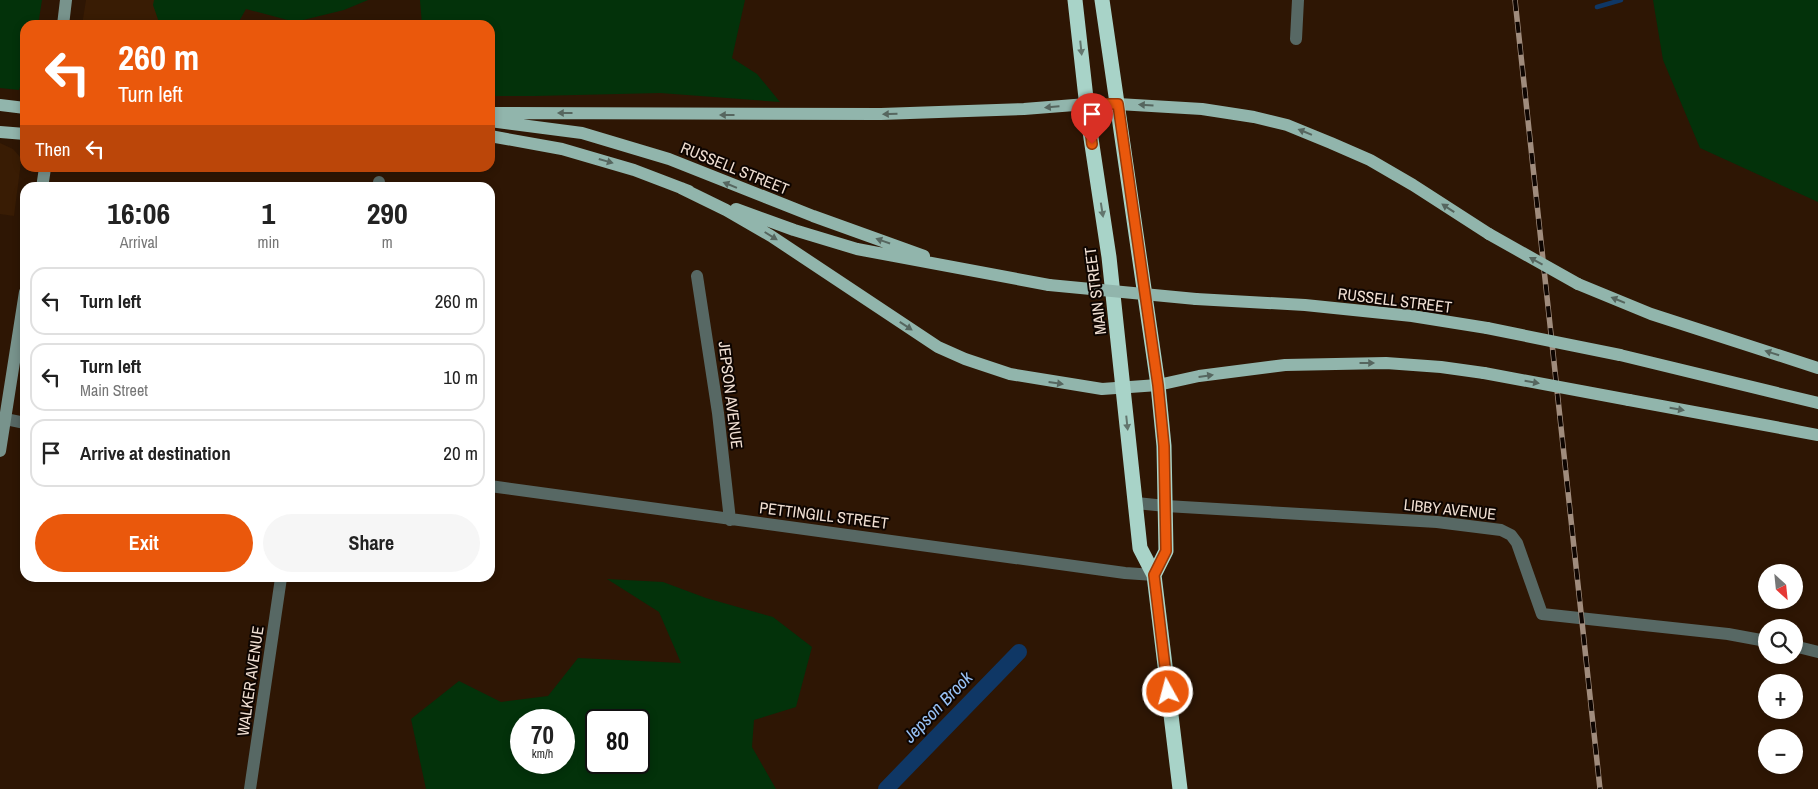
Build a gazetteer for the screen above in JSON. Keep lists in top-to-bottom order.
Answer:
{
  "streets": {
    "highway": ["MAIN STREET"],
    "main road": ["RUSSELL STREET"],
    "street": [
      "JEPSON AVENUE",
      "LIBBY AVENUE",
      "PETTINGILL STREET",
      "WALKER AVENUE"
    ]
  },
  "crossings": [
    ["MAIN STREET", "LIBBY AVENUE"],
    ["MAIN STREET", "PETTINGILL STREET"],
    ["JEPSON AVENUE", "PETTINGILL STREET"]
  ],
  "water": ["Jepson Brook"],
  "north": "bottom right",
  "page": {
    "turn": ["260 m", "Turn left"],
    "then": "Then",
    "eta": [
      "16:06",
      "Arrival",
      "1",
      "min",
      "290",
      "m"
    ],
    "list": [
      {
        "name": "Turn left",
        "value": "260 m"
      },
      {
        "name": "Turn left",
        "note": "Main Street",
        "value": "10 m"
      },
      {
        "name": "Arrive at destination",
        "value": "20 m"
      }
    ],
    "buttons": ["Exit", "Share"],
    "map_buttons": ["+", "−"],
    "speed": "70 km/h",
    "limit": "80"
  }
}
